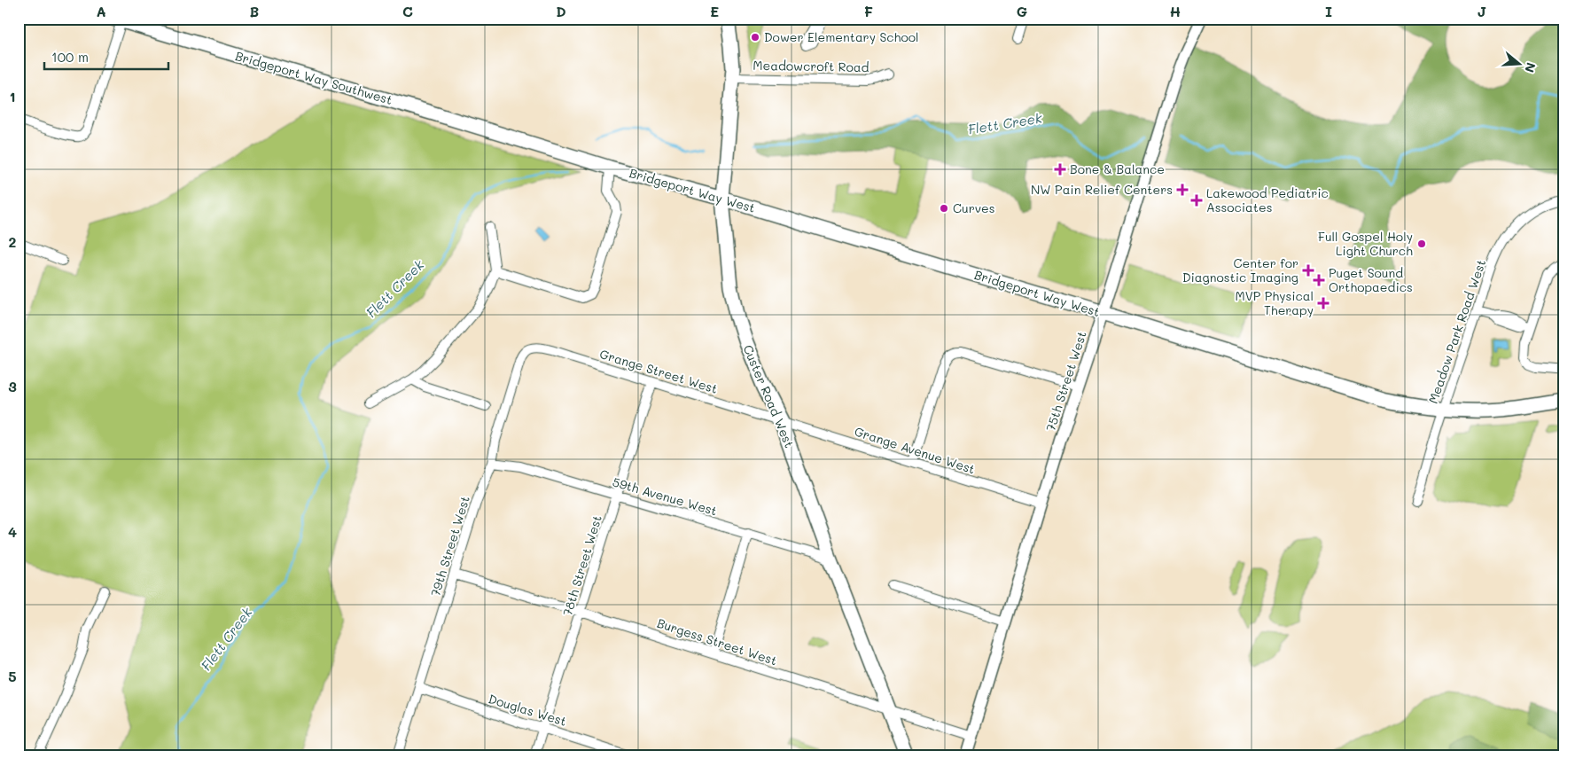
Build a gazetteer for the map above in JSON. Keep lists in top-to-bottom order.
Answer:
{
  "streets": {
    "main road": ["Bridgeport Way Southwest", "Bridgeport Way West", "Custer Road West"],
    "street": [
      "Meadowcroft Road",
      "Meadow Park Road West",
      "Grange Street West",
      "75th Street West",
      "Grange Avenue West",
      "59th Avenue West",
      "79th Street West",
      "78th Street West",
      "Burgess Street West",
      "Douglas West"
    ]
  },
  "crossings": [
    ["Meadowcroft Road", "Custer Road West"],
    ["Bridgeport Way Southwest", "Bridgeport Way West"],
    ["Bridgeport Way West", "Meadow Park Road West"],
    ["Bridgeport Way West", "75th Street West"],
    ["Bridgeport Way West", "Custer Road West"],
    ["Grange Street West", "Custer Road West"],
    ["Grange Street West", "Grange Avenue West"],
    ["Grange Street West", "79th Street West"],
    ["Grange Street West", "78th Street West"],
    ["75th Street West", "Grange Avenue West"],
    ["75th Street West", "Burgess Street West"],
    ["Custer Road West", "Grange Avenue West"],
    ["Custer Road West", "59th Avenue West"],
    ["Custer Road West", "Burgess Street West"],
    ["59th Avenue West", "79th Street West"],
    ["59th Avenue West", "78th Street West"],
    ["79th Street West", "Burgess Street West"],
    ["79th Street West", "Douglas West"],
    ["78th Street West", "Burgess Street West"],
    ["78th Street West", "Douglas West"]
  ],
  "water": ["Flett Creek"],
  "places": {
    "other": ["Dower Elementary School", "Curves", "Full Gospel Holy Light Church"],
    "health": [
      "Bone & Balance",
      "NW Pain Relief Centers",
      "Lakewood Pediatric Associates",
      "Center for Diagnostic Imaging",
      "Puget Sound Orthopaedics",
      "MVP Physical Therapy"
    ]
  },
  "scale_bar": "100 m",
  "north": "right",
  "grid": {
    "columns": [
      "A",
      "B",
      "C",
      "D",
      "E",
      "F",
      "G",
      "H",
      "I",
      "J"
    ],
    "rows": [
      "1",
      "2",
      "3",
      "4",
      "5"
    ]
  }
}
